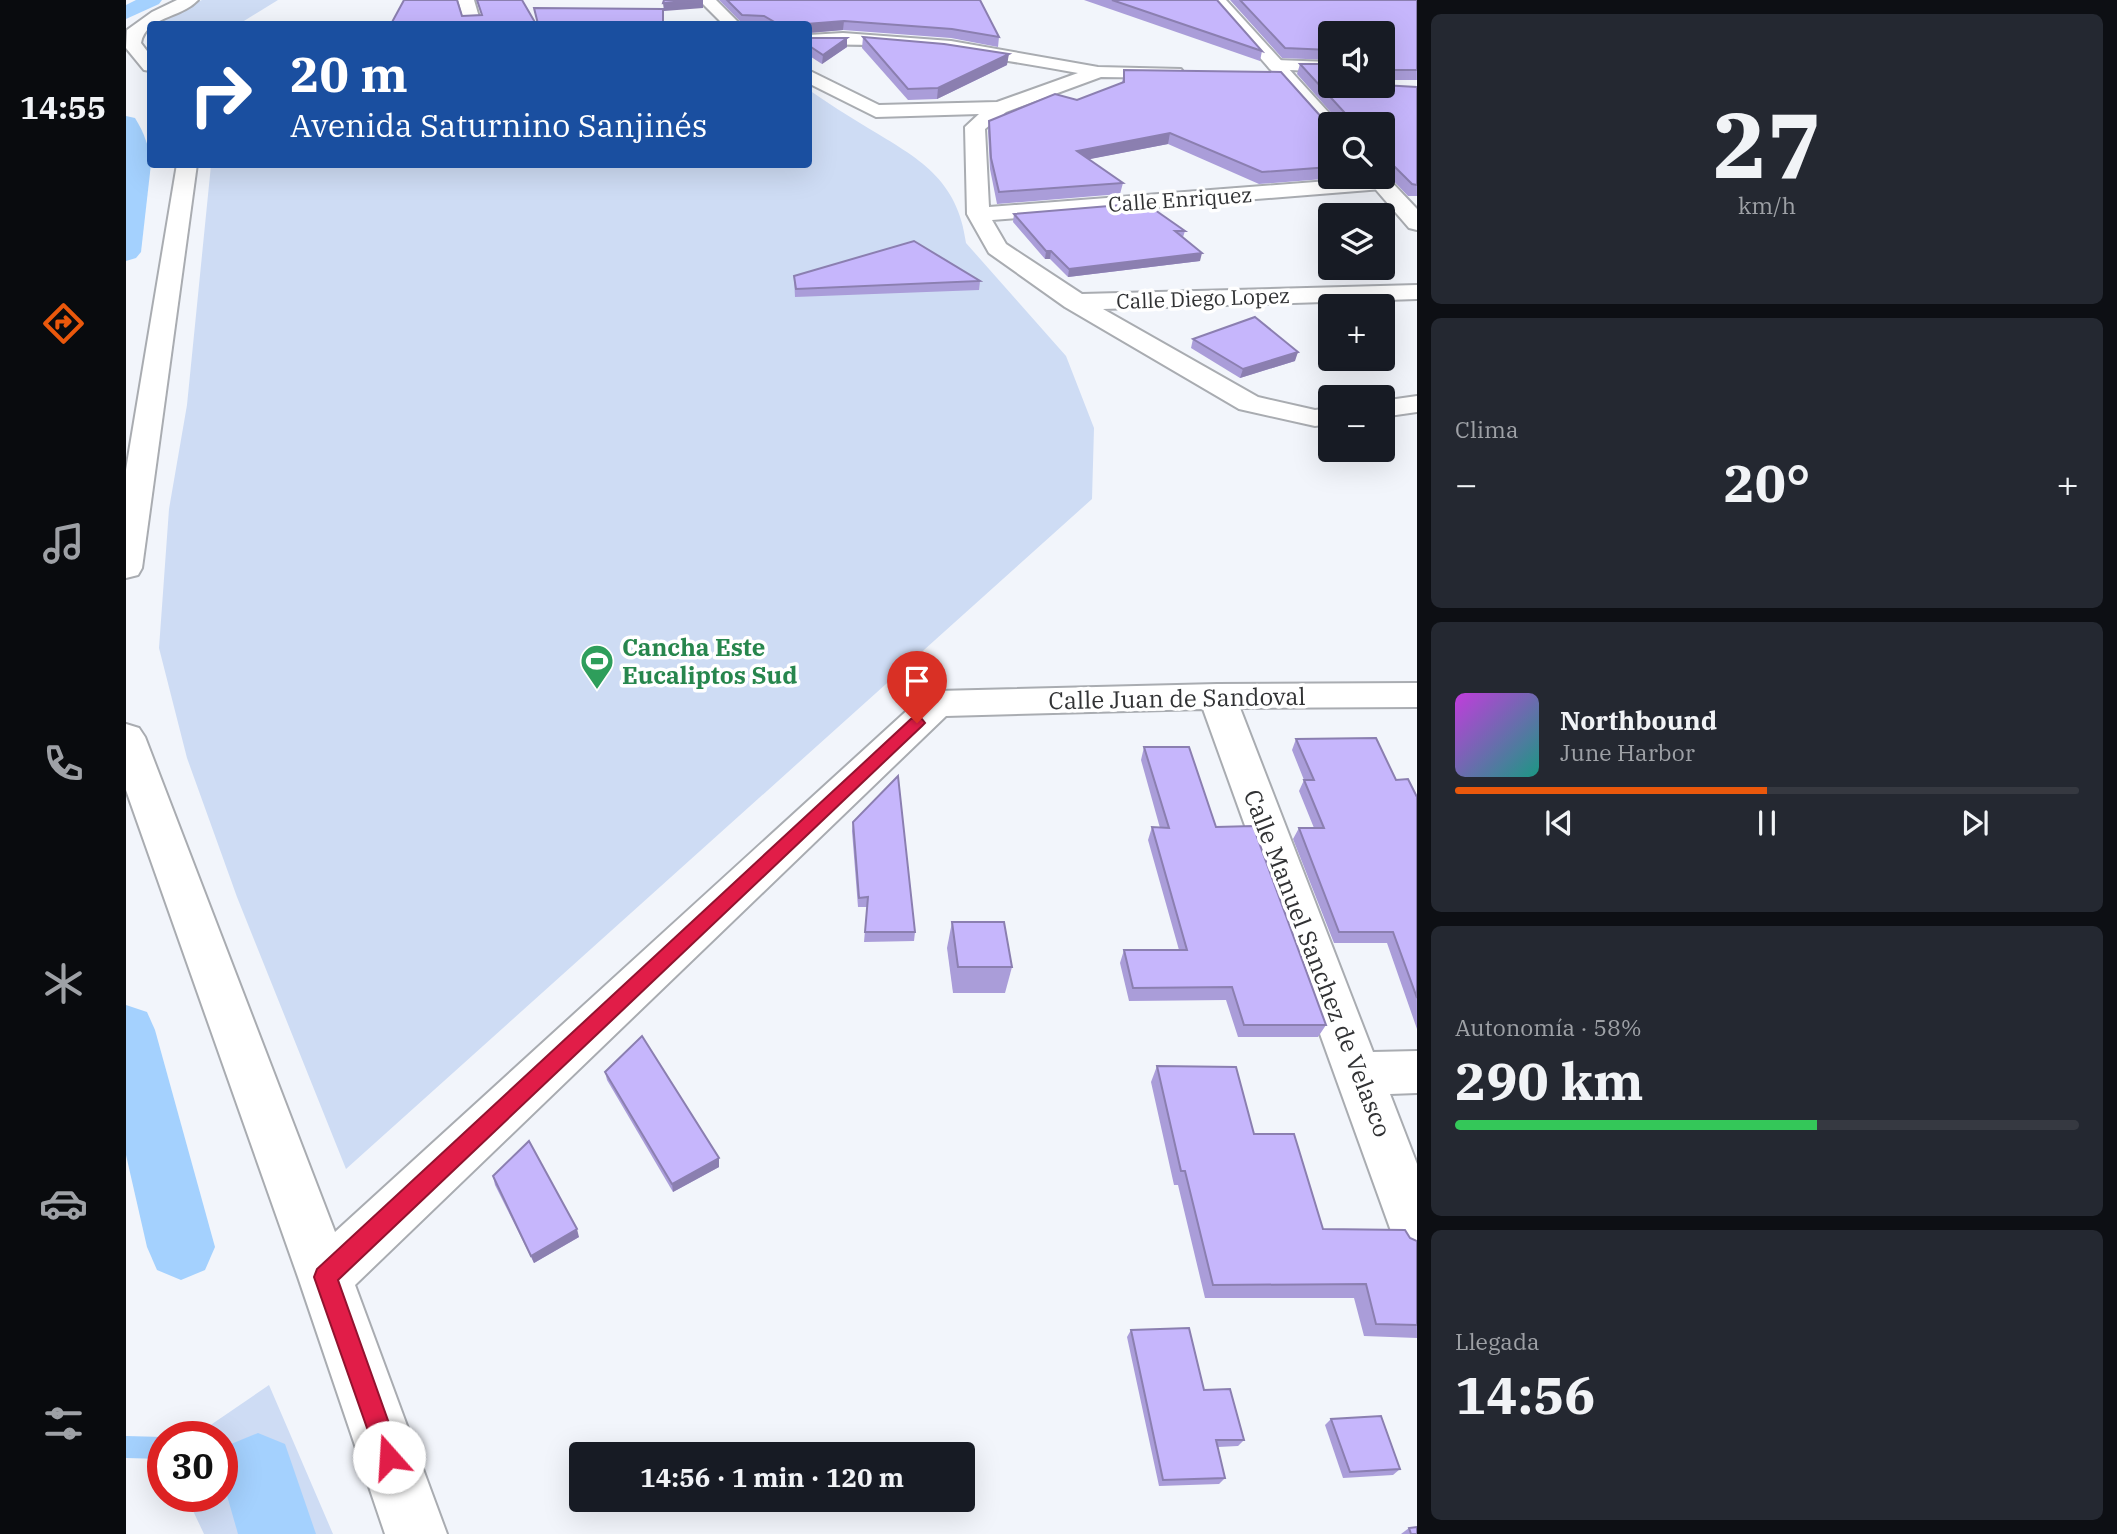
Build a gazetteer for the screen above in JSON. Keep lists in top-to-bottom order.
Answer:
{
  "streets": {
    "street": [
      "Calle Enriquez",
      "Calle Diego Lopez",
      "Calle Juan de Sandoval",
      "Calle Manuel Sanchez de Velasco"
    ]
  },
  "crossings": [
    ["Calle Juan de Sandoval", "Calle Manuel Sanchez de Velasco"]
  ],
  "places": {
    "sports": ["Cancha Este Eucaliptos Sud"]
  },
  "page": {
    "tabs": "14:55",
    "tile": [
      ["27", "km/h"],
      "Clima",
      ["Autonomía · 58%", "290 km"],
      ["Llegada", "14:56"]
    ],
    "map_buttons": ["+", "−"],
    "turn": ["20 m", "Avenida Saturnino Sanjinés"],
    "heat": ["−", "20°", "+"],
    "song": ["Northbound", "June Harbor"],
    "limit": "30",
    "trip": "14:56 · 1 min · 120 m"
  }
}
